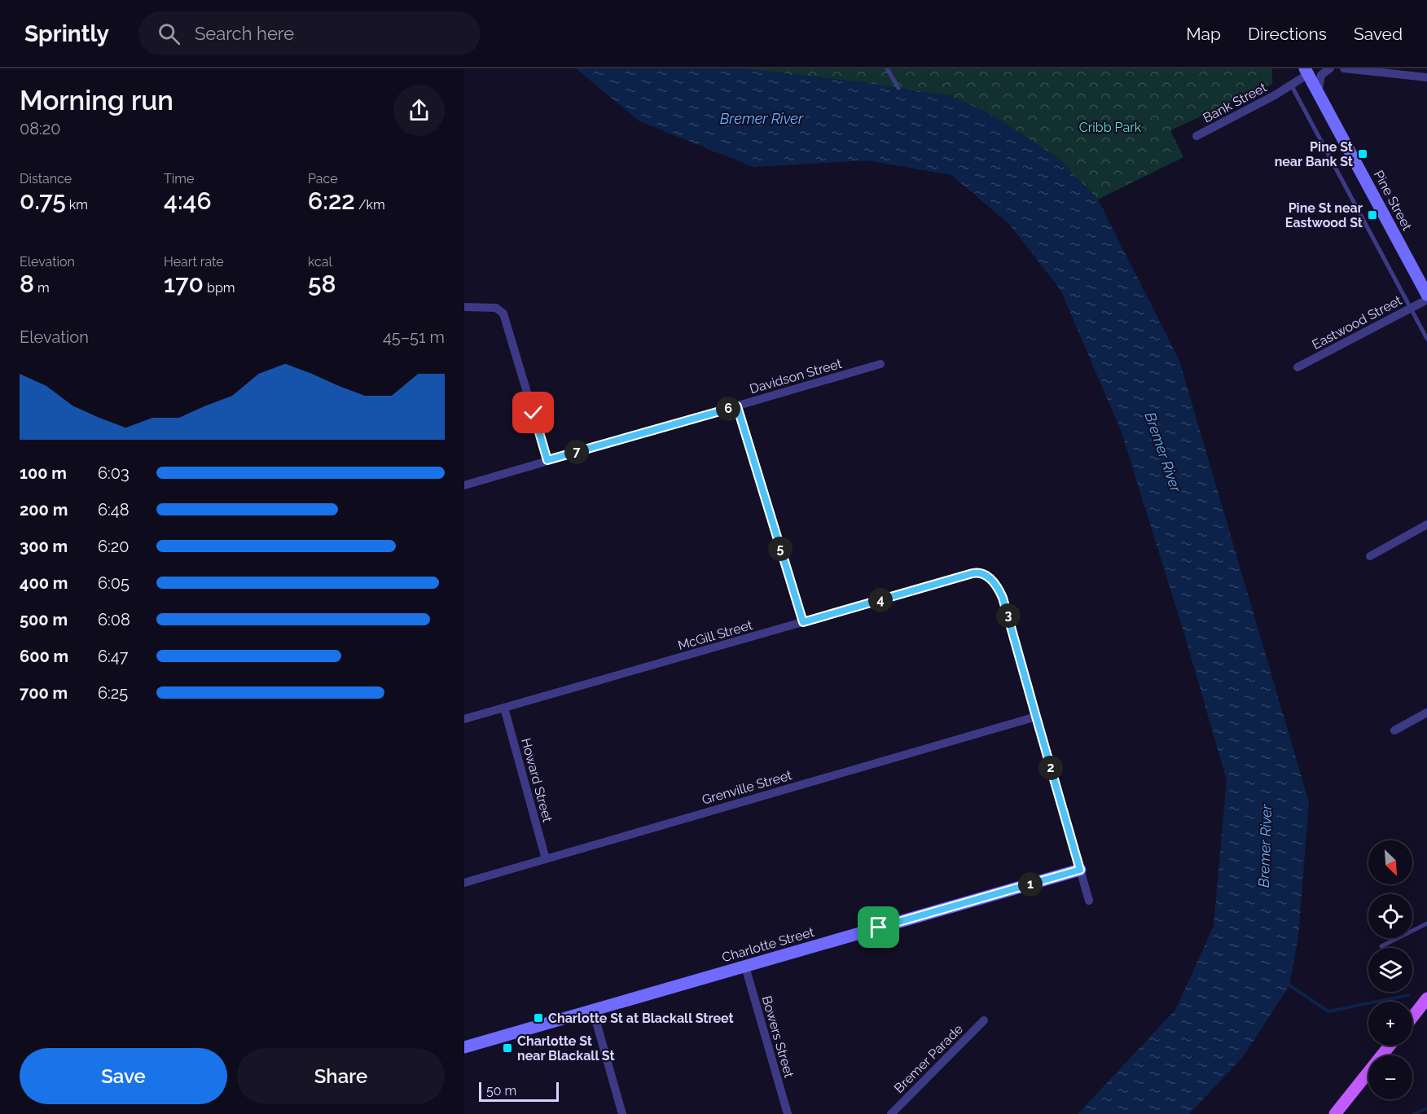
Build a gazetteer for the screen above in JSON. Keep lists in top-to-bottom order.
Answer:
{
  "streets": {
    "street": [
      "Bank Street",
      "Pine Street",
      "Eastwood Street",
      "Davidson Street",
      "McGill Street",
      "Howard Street",
      "Grenville Street",
      "Charlotte Street",
      "Bowers Street",
      "Bremer Parade"
    ]
  },
  "crossings": [
    ["Bank Street", "Pine Street"],
    ["McGill Street", "Howard Street"],
    ["McGill Street", "Grenville Street"],
    ["Howard Street", "Grenville Street"],
    ["Charlotte Street", "Bowers Street"]
  ],
  "water": ["Bremer River"],
  "parks": ["Cribb Park"],
  "places": {
    "transit": [
      "Pine St near Bank St",
      "Pine St near Eastwood St",
      "Charlotte St at Blackall Street",
      "Charlotte St near Blackall St"
    ]
  },
  "scale_bar": "50 m",
  "north": "bottom right",
  "page": {
    "header": "Sprintly",
    "search": "Search here",
    "nav": ["Map", "Directions", "Saved"],
    "heading": ["Morning run", "08:20"],
    "stats": [
      ["Distance", "0.75 km"],
      ["Time", "4:46"],
      ["Pace", "6:22 /km"],
      ["Elevation", "8 m"],
      ["Heart rate", "170 bpm"],
      ["kcal", "58"]
    ],
    "chart": ["Elevation", "45–51 m"],
    "pins": [
      "6",
      "7",
      "5",
      "4",
      "3",
      "2",
      "1"
    ],
    "list": [
      {
        "name": "100 m",
        "note": "6:03"
      },
      {
        "name": "200 m",
        "note": "6:48"
      },
      {
        "name": "300 m",
        "note": "6:20"
      },
      {
        "name": "400 m",
        "note": "6:05"
      },
      {
        "name": "500 m",
        "note": "6:08"
      },
      {
        "name": "600 m",
        "note": "6:47"
      },
      {
        "name": "700 m",
        "note": "6:25"
      }
    ],
    "map_buttons": ["+", "−"],
    "buttons": ["Save", "Share"],
    "scale": "50 m"
  }
}
